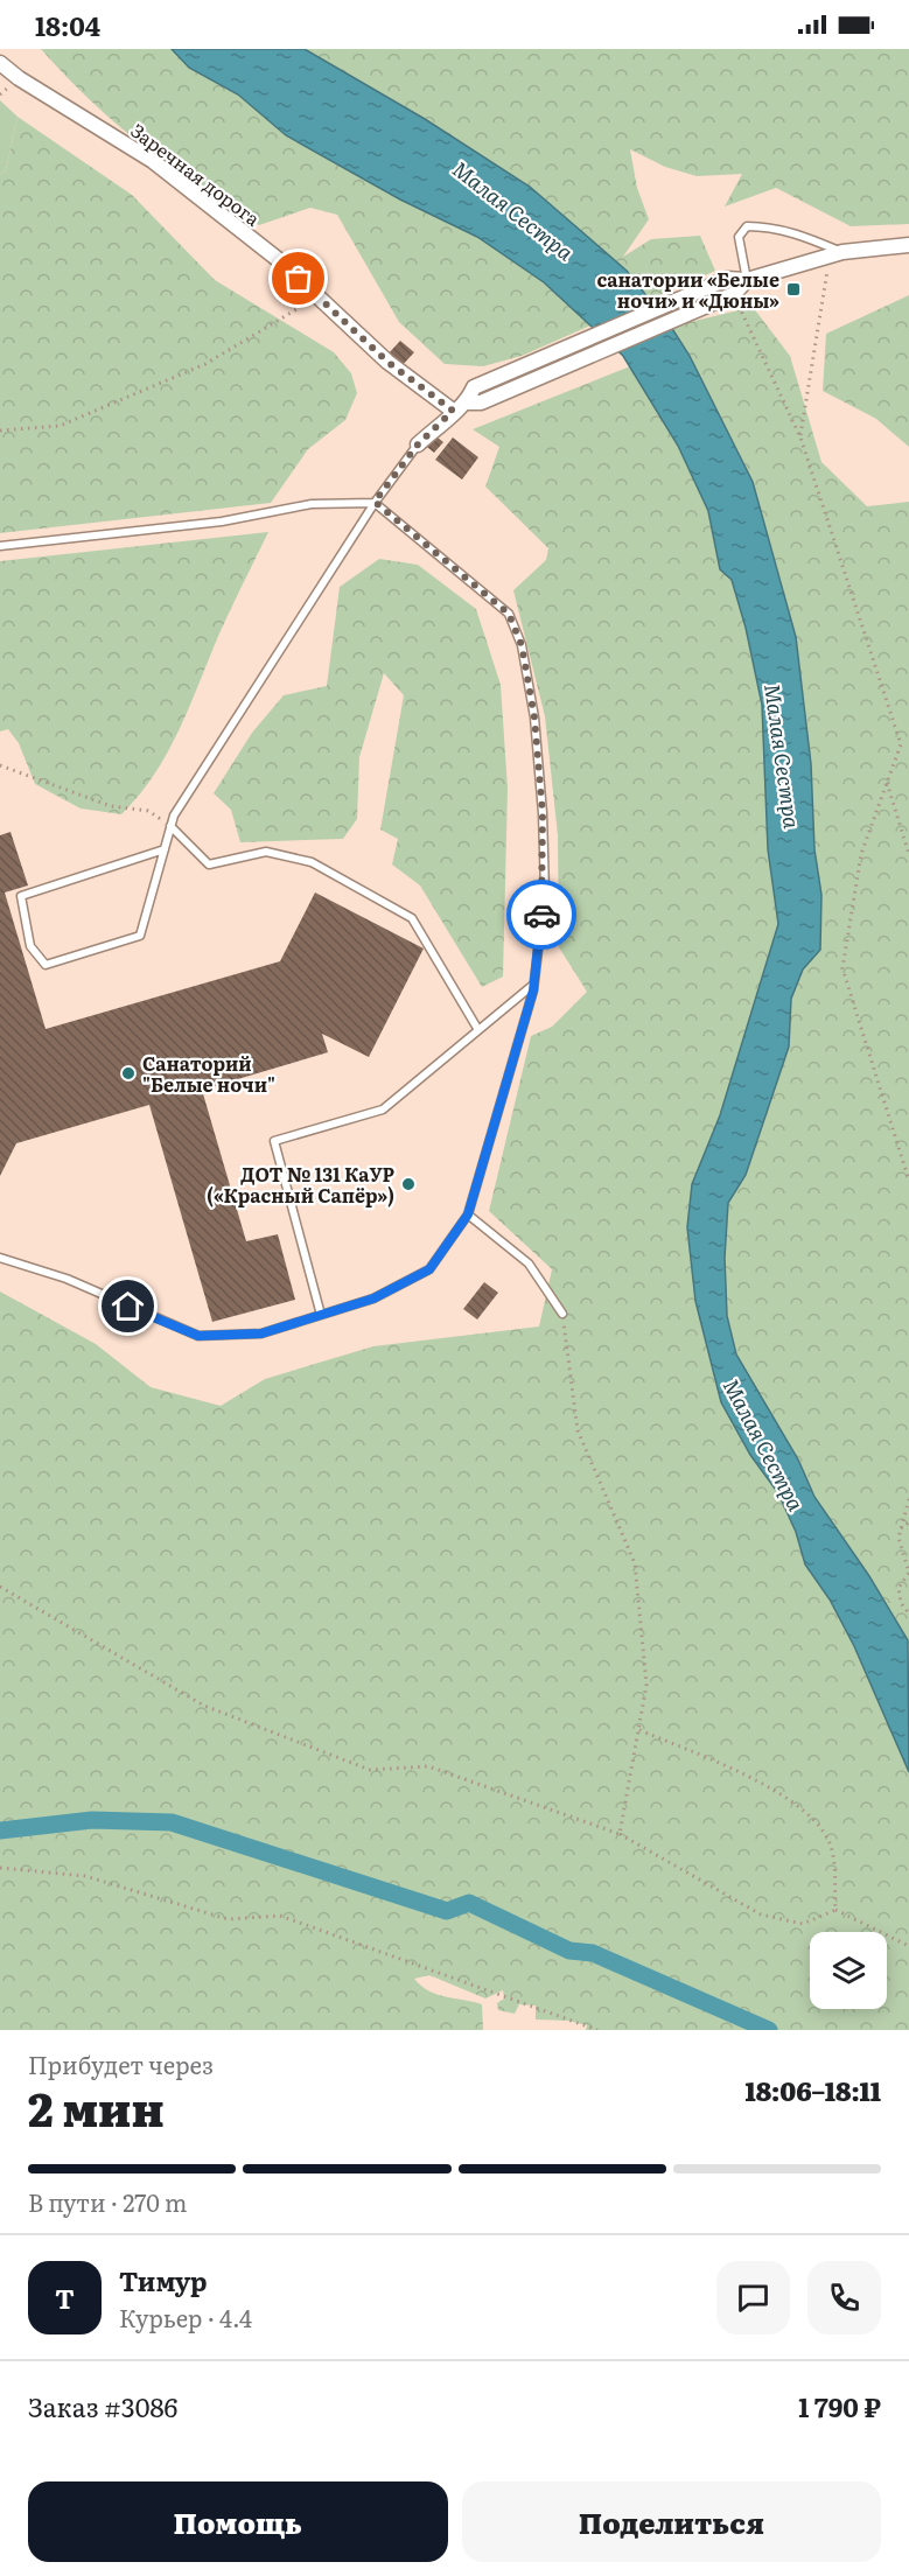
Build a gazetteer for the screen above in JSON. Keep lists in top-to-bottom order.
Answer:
{
  "streets": {
    "street": ["Заречная дорога"]
  },
  "water": ["Малая Сестра"],
  "places": {
    "transit": ["санатории «Белые ночи» и «Дюны»"],
    "other": ["Санаторий \"Белые ночи\"", "ДОТ № 131 КаУР («Красный Сапёр»)"]
  },
  "page": {
    "status": "18:04",
    "heading": ["2 мин", "Прибудет через", "18:06–18:11"],
    "panel": [
      "Тимур",
      "Курьер · 4.4",
      "Заказ #3086",
      "1 790 ₽"
    ],
    "bar": "В пути · 270 m",
    "round": "Т",
    "buttons": ["Помощь", "Поделиться"]
  }
}
